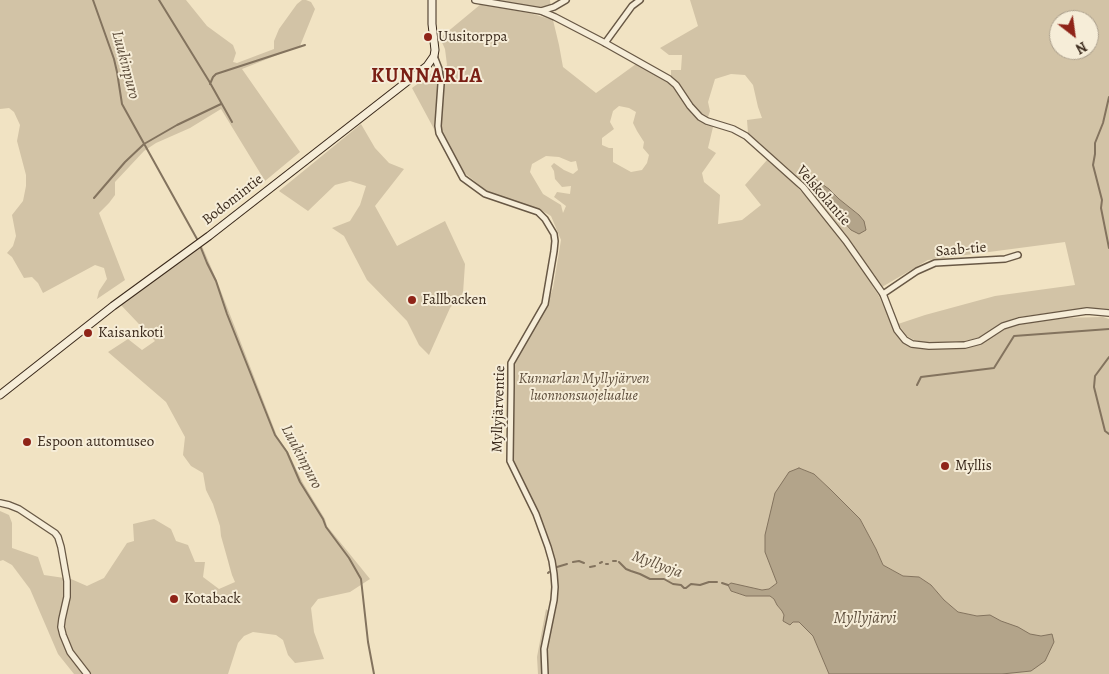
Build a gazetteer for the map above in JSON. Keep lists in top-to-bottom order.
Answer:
{
  "streets": {
    "main road": ["Bodomintie"],
    "street": ["Velskolantie", "Saab-tie", "Myllyjärventie"]
  },
  "crossings": [
    ["Velskolantie", "Saab-tie"],
    ["Bodomintie", "Myllyjärventie"]
  ],
  "districts": ["KUNNARLA"],
  "water": ["Luukinpuro", "Myllyoja", "Myllyjärvi"],
  "parks": ["Kunnarlan Myllyjärven luonnonsuojelualue"],
  "places": [
    "Uusitorppa",
    "Fallbacken",
    "Kaisankoti",
    "Espoon automuseo",
    "Myllis",
    "Kotaback"
  ],
  "north": "bottom right"
}
